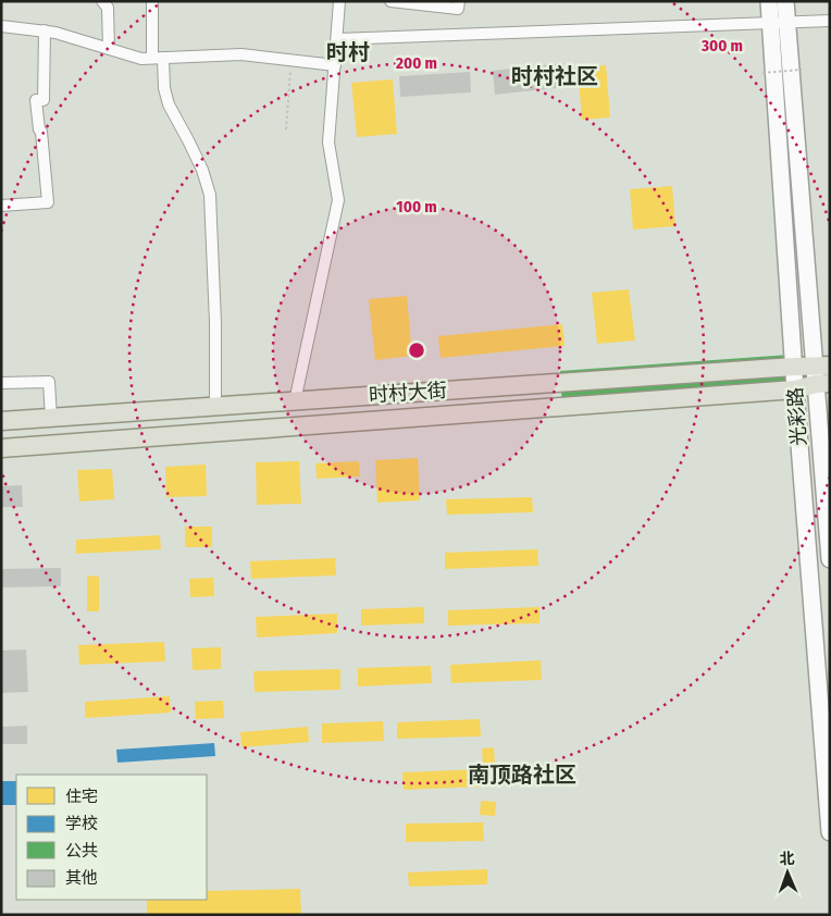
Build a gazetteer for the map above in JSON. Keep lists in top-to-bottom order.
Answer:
{
  "streets": {
    "main road": ["时村大街", "光彩路"]
  },
  "crossings": [
    ["时村大街", "光彩路"]
  ],
  "districts": ["时村", "时村社区", "南顶路社区"],
  "legend": [
    "住宅",
    "学校",
    "公共",
    "其他"
  ],
  "north": "top",
  "rings": ["300 m", "200 m", "100 m"]
}
